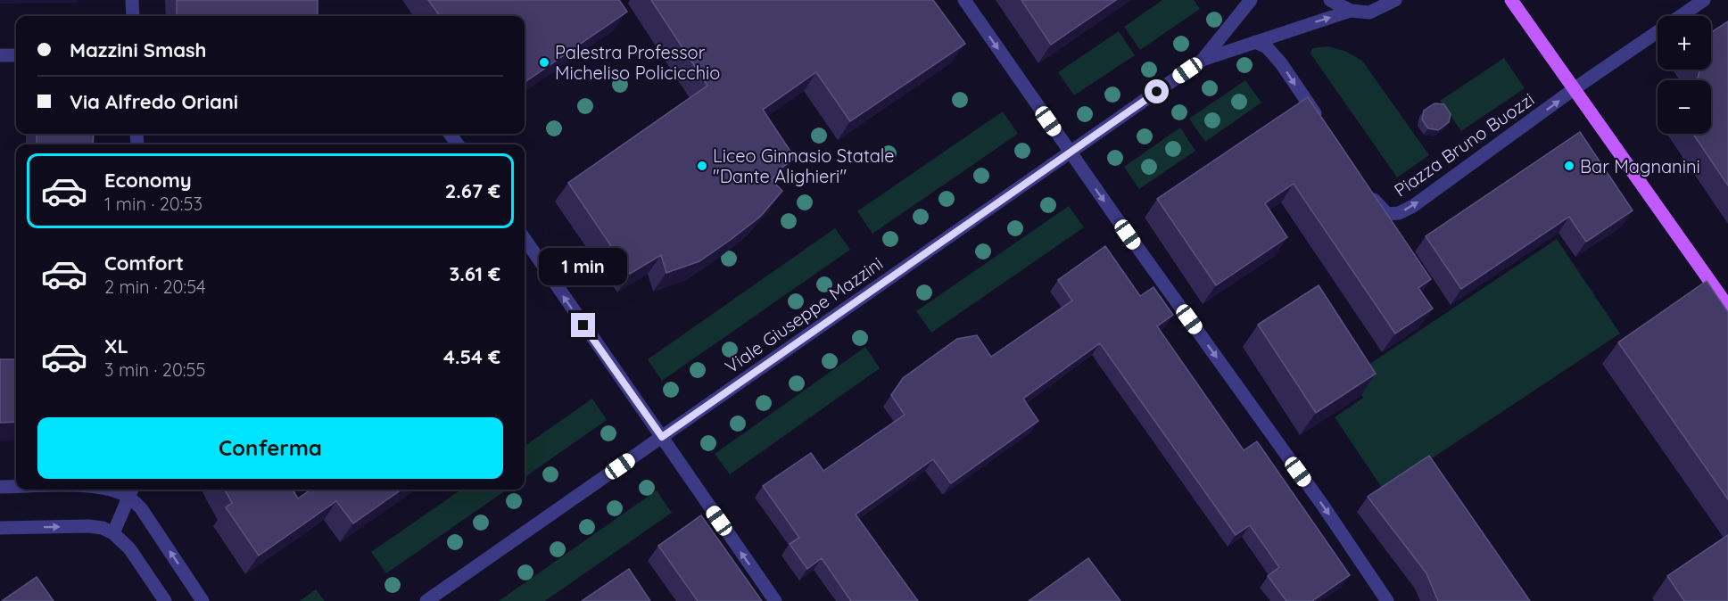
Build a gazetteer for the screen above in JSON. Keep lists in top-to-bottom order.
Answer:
{
  "streets": {
    "street": ["Piazza Bruno Buozzi", "Viale Giuseppe Mazzini"]
  },
  "one_way": ["Piazza Bruno Buozzi"],
  "places": ["Palestra Professor Micheliso Policicchio", "Liceo Ginnasio Statale \"Dante Alighieri\"", "Bar Magnanini"],
  "page": {
    "map_buttons": ["+", "−"],
    "banner": ["Mazzini Smash", "Via Alfredo Oriani"],
    "list": [
      {
        "name": "Economy",
        "note": "1 min · 20:53",
        "value": "2.67 €"
      },
      {
        "name": "Comfort",
        "note": "2 min · 20:54",
        "value": "3.61 €"
      },
      {
        "name": "XL",
        "note": "3 min · 20:55",
        "value": "4.54 €"
      }
    ],
    "bubble": "1 min",
    "buttons": "Conferma"
  }
}
